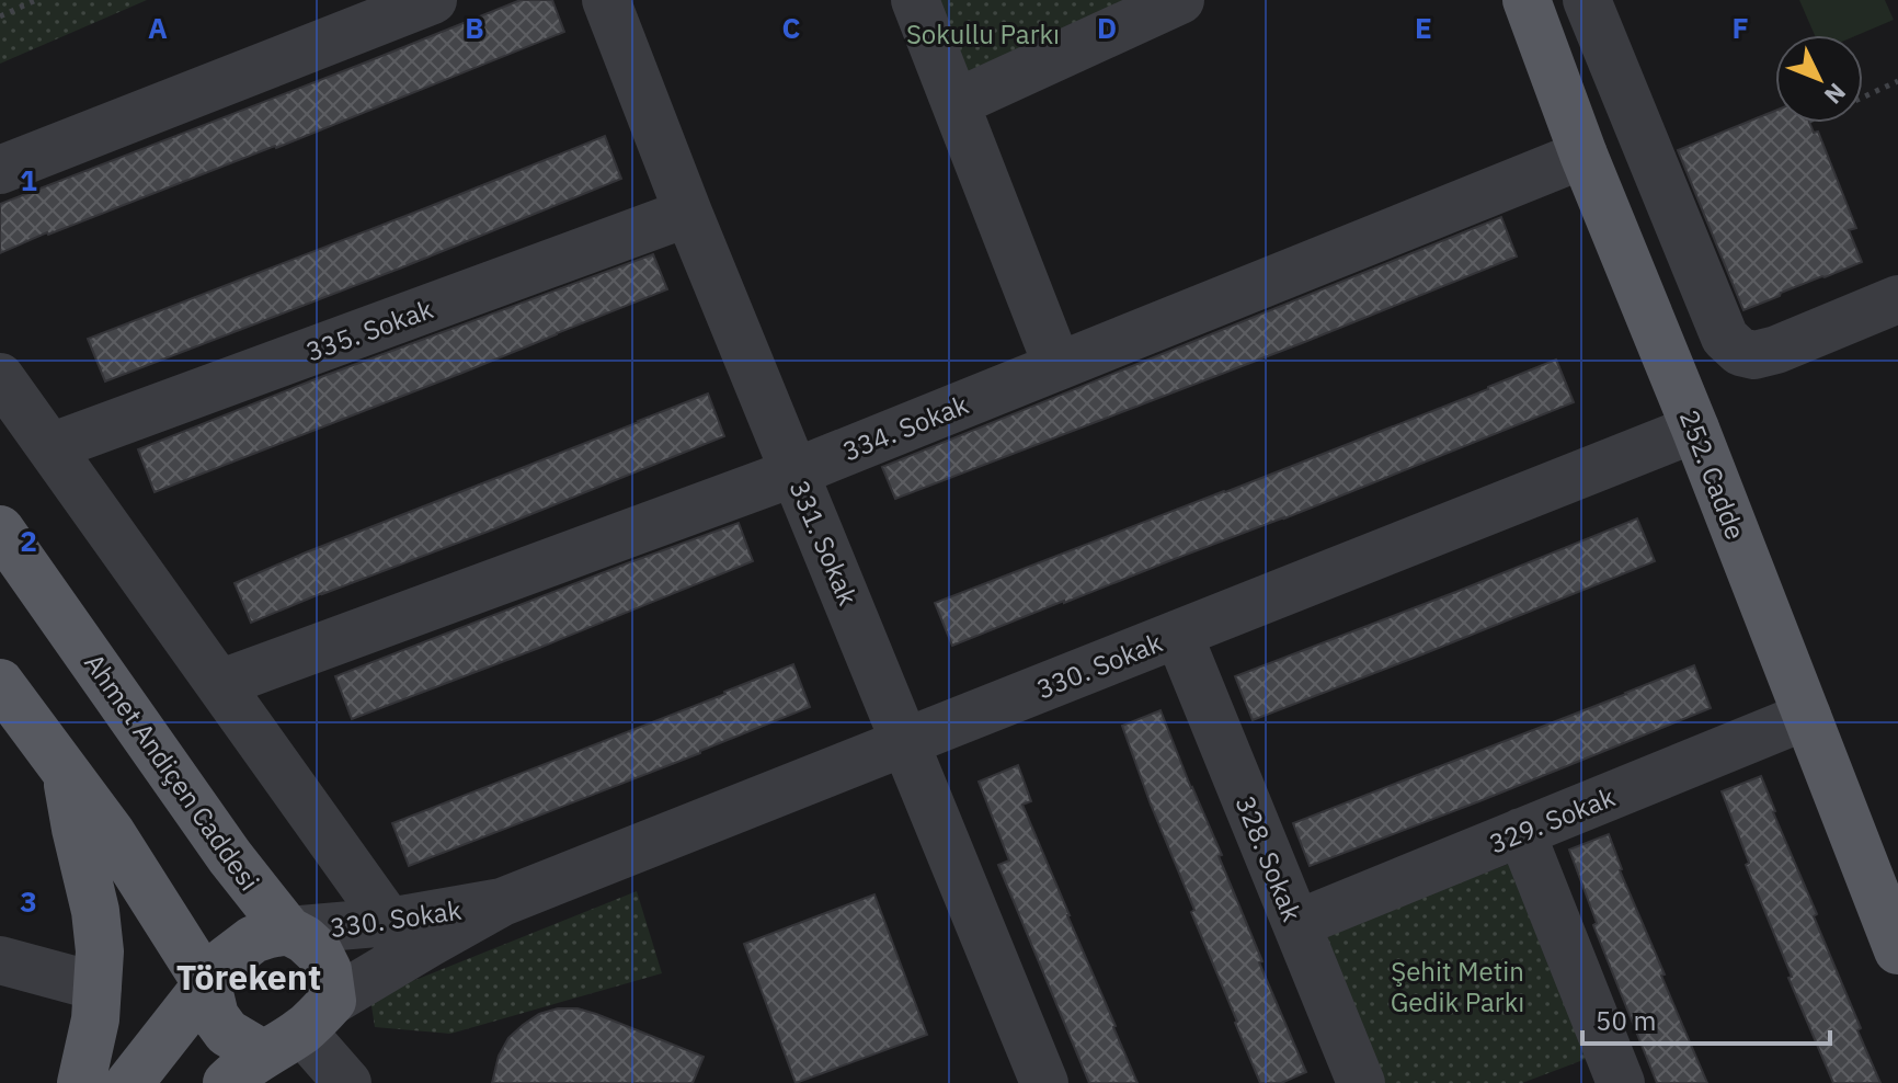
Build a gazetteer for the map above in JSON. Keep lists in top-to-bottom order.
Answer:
{
  "streets": {
    "main road": ["252. Cadde", "Ahmet Andiçen Caddesi"],
    "street": [
      "335. Sokak",
      "334. Sokak",
      "331. Sokak",
      "330. Sokak",
      "329. Sokak",
      "328. Sokak"
    ]
  },
  "crossings": [
    ["335. Sokak", "331. Sokak"],
    ["334. Sokak", "252. Cadde"],
    ["334. Sokak", "331. Sokak"],
    ["252. Cadde", "330. Sokak"],
    ["252. Cadde", "329. Sokak"],
    ["331. Sokak", "330. Sokak"],
    ["330. Sokak", "Ahmet Andiçen Caddesi"],
    ["330. Sokak", "328. Sokak"],
    ["329. Sokak", "328. Sokak"]
  ],
  "districts": ["Törekent"],
  "parks": ["Sokullu Parkı", "Şehit Metin Gedik Parkı"],
  "scale_bar": "50 m",
  "north": "bottom right",
  "grid": {
    "columns": [
      "A",
      "B",
      "C",
      "D",
      "E",
      "F"
    ],
    "rows": ["1", "2", "3"]
  }
}
